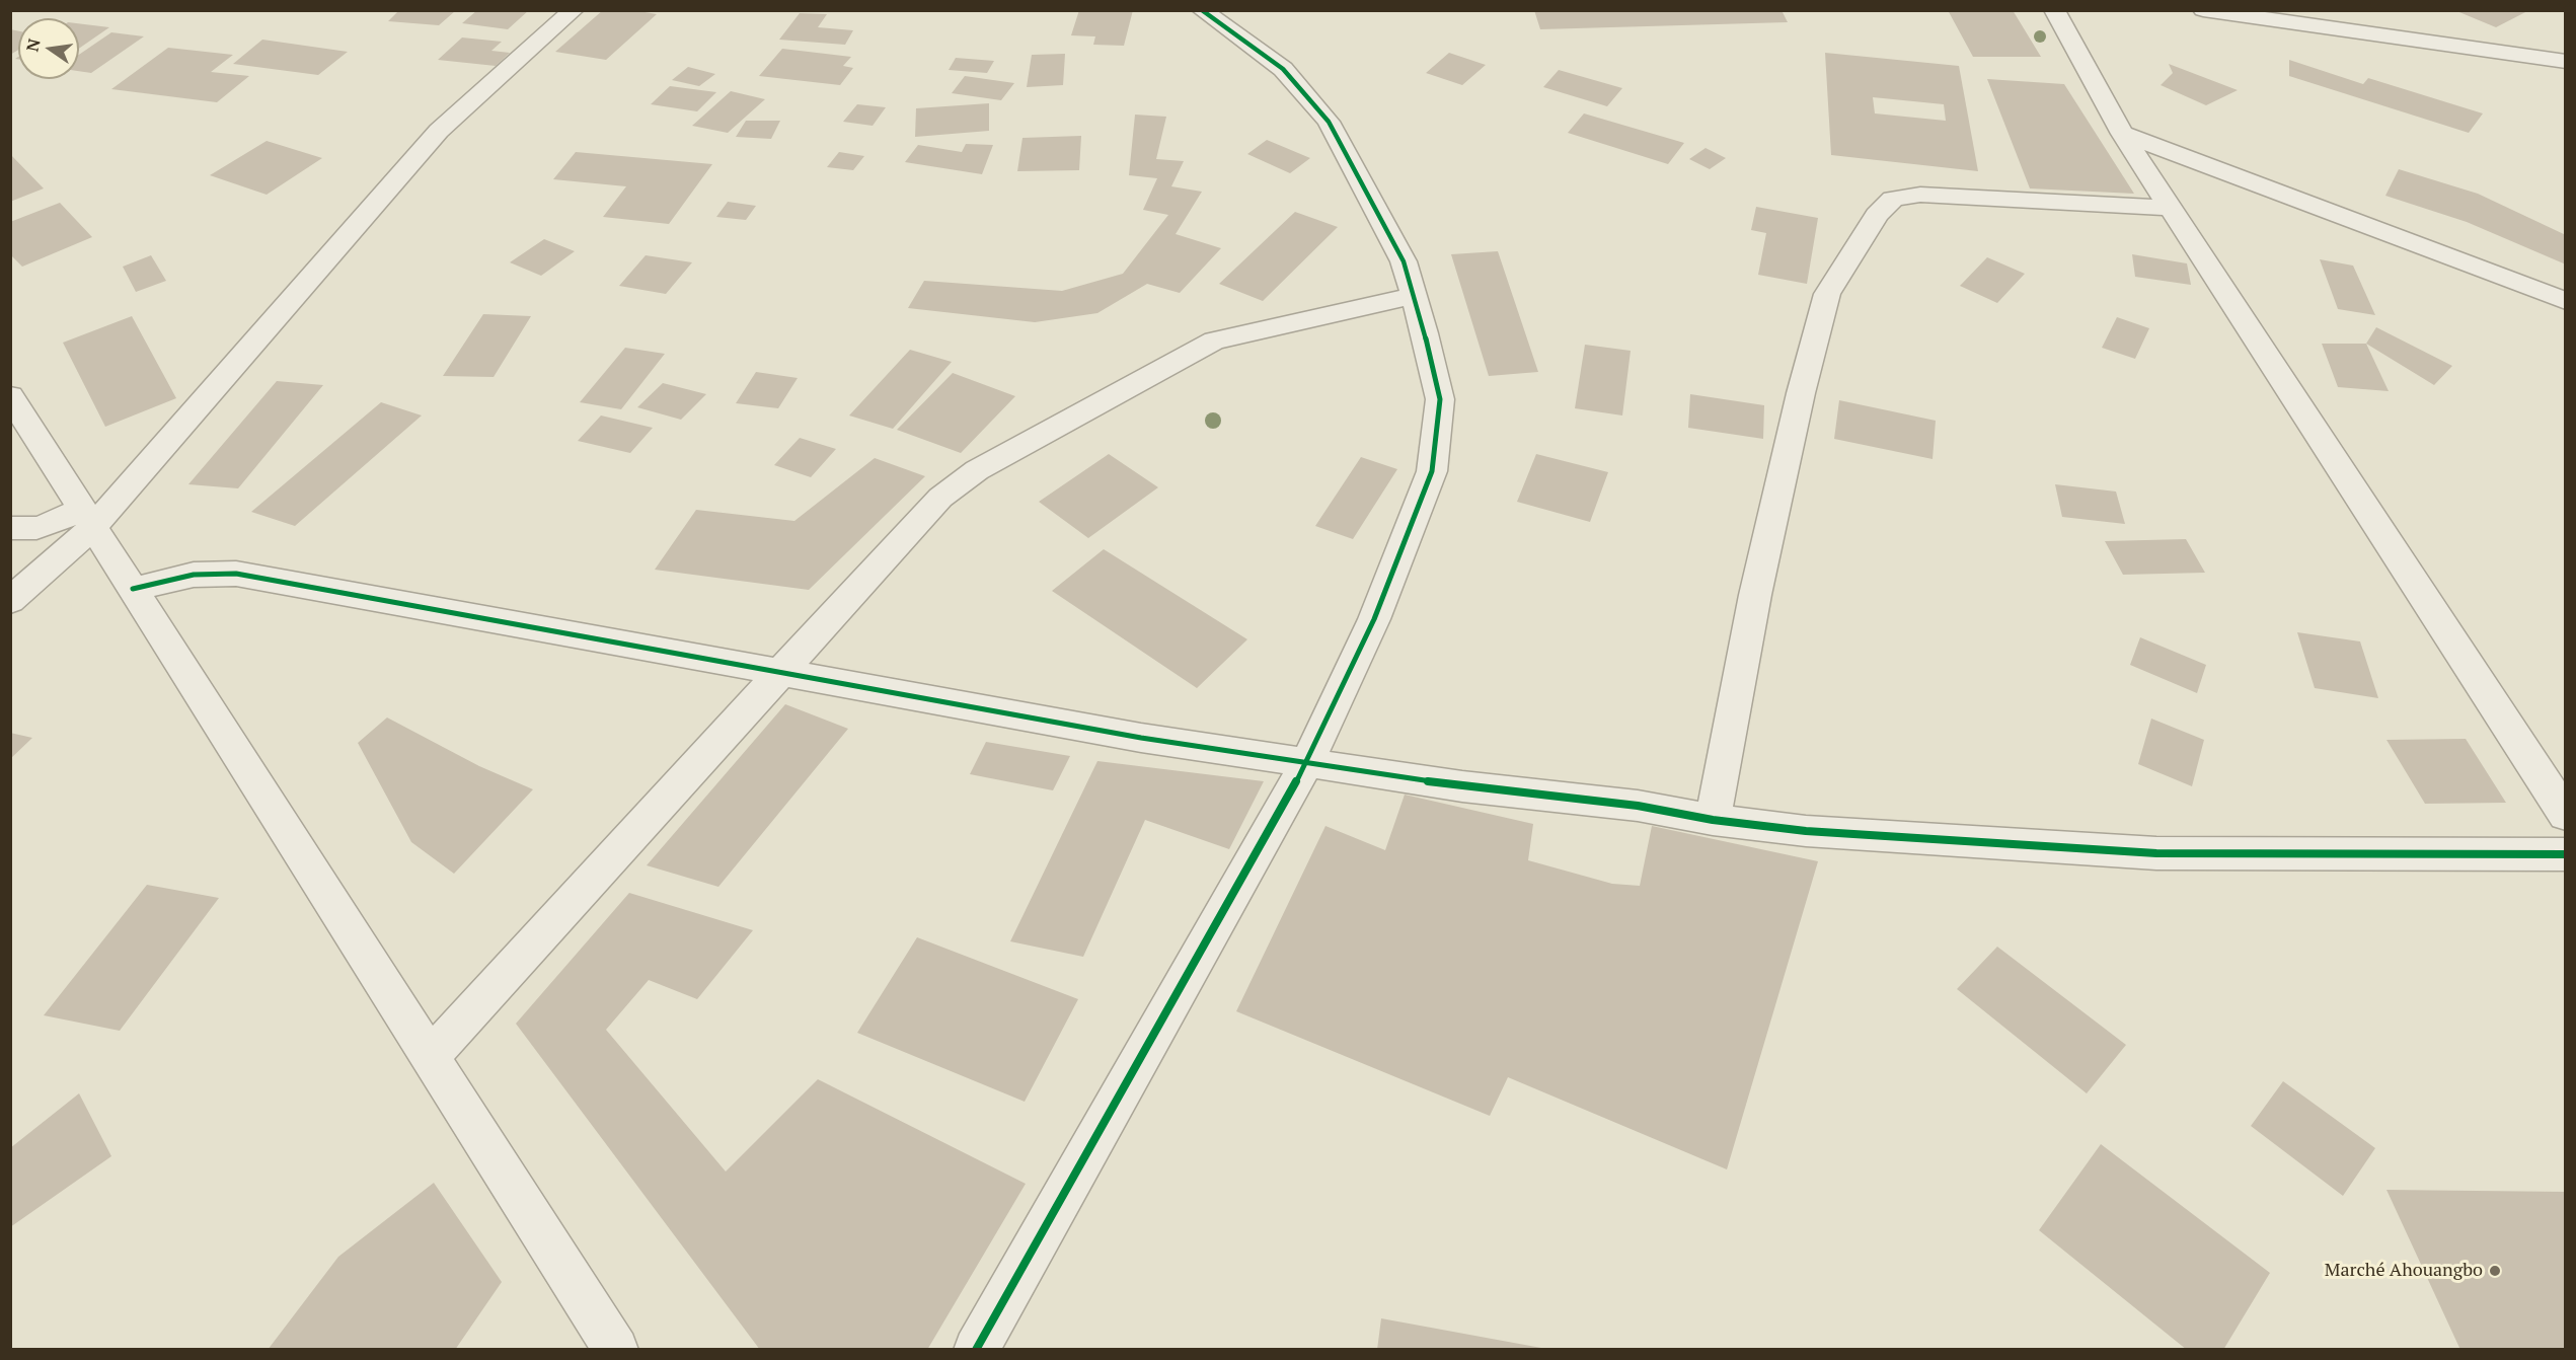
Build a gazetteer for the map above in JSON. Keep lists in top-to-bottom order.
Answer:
{
  "places": ["Marché Ahouangbo"],
  "north": "left"
}
